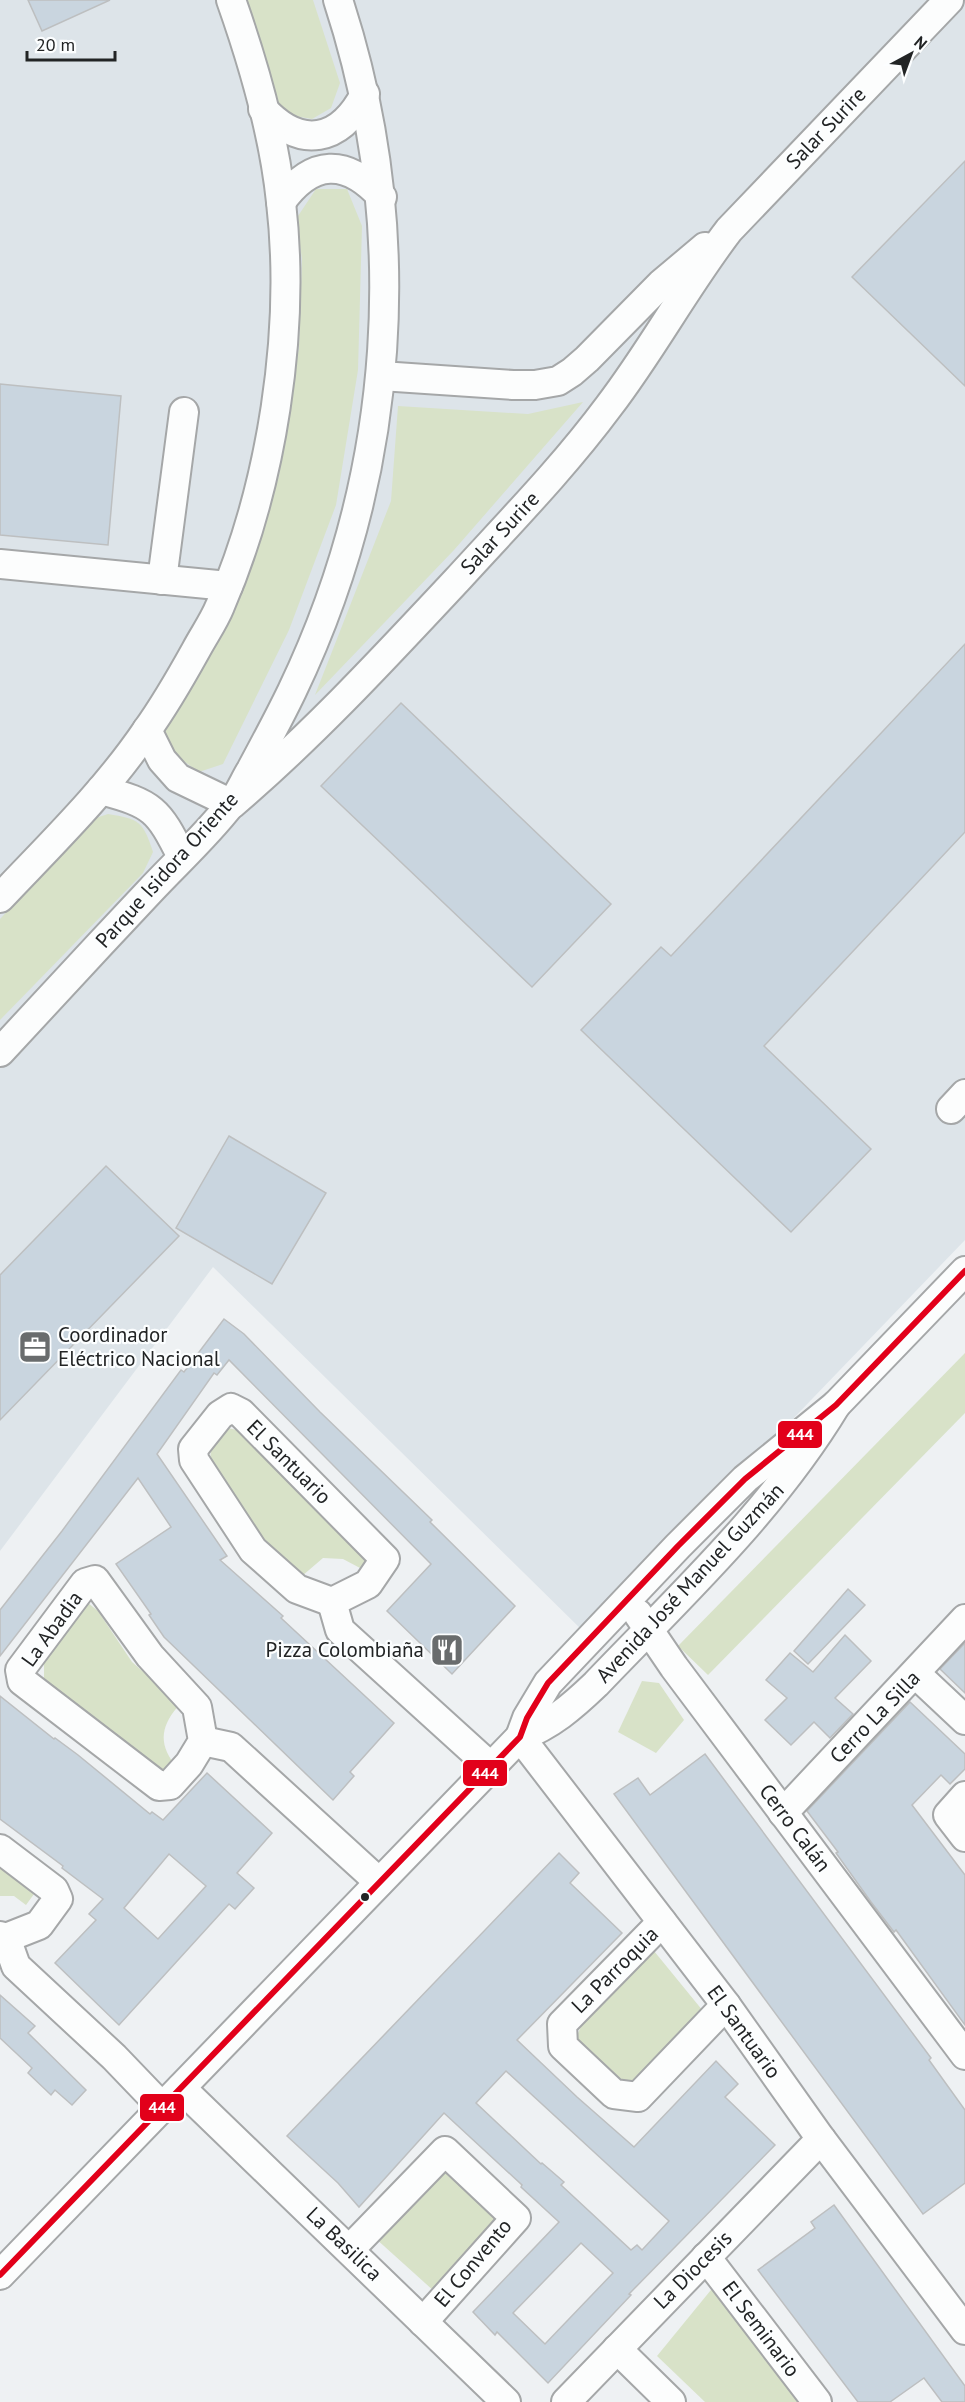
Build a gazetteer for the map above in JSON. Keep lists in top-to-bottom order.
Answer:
{
  "streets": {
    "street": [
      "Salar Surire",
      "Parque Isidora Oriente",
      "El Santuario",
      "Avenida José Manuel Guzmán",
      "La Abadia",
      "Cerro La Silla",
      "Cerro Calán",
      "La Parroquia",
      "La Basilica",
      "El Convento",
      "La Diocesis",
      "El Seminario"
    ]
  },
  "crossings": [
    ["Salar Surire", "Parque Isidora Oriente"],
    ["El Santuario", "Avenida José Manuel Guzmán"],
    ["El Santuario", "La Parroquia"],
    ["El Santuario", "La Diocesis"],
    ["Avenida José Manuel Guzmán", "Cerro Calán"],
    ["Avenida José Manuel Guzmán", "La Basilica"],
    ["Cerro La Silla", "Cerro Calán"],
    ["La Basilica", "El Convento"],
    ["La Diocesis", "El Seminario"]
  ],
  "places": {
    "office": ["Coordinador Eléctrico Nacional"],
    "restaurant": ["Pizza Colombiaña"]
  },
  "lines": ["transit line 444"],
  "scale_bar": "20 m",
  "north": "top right"
}
